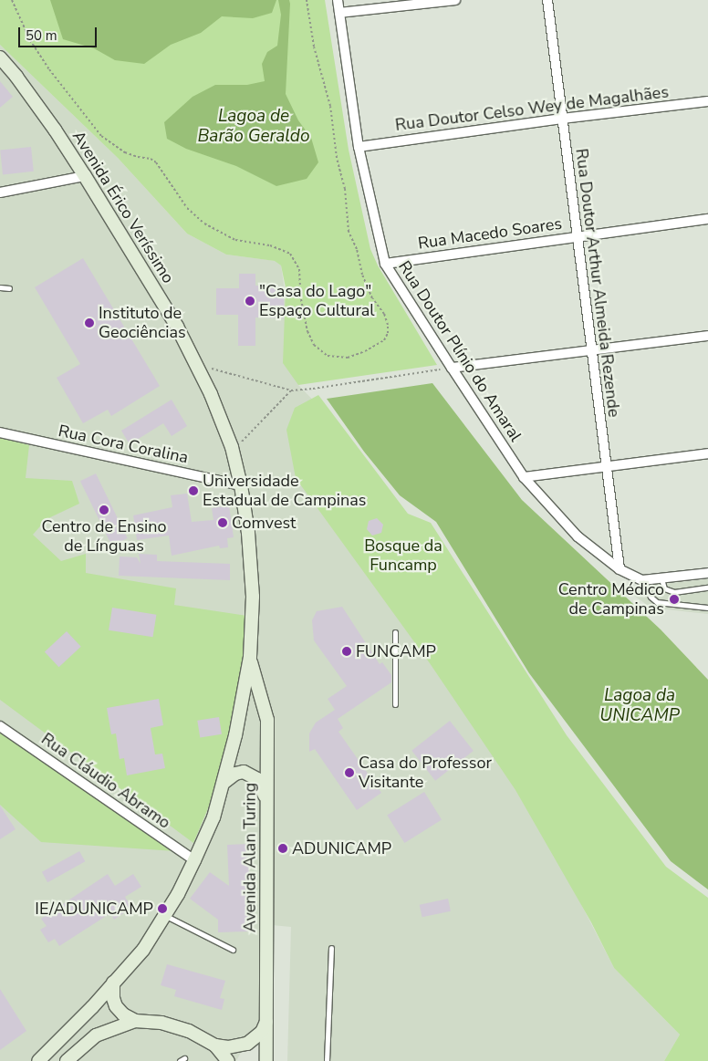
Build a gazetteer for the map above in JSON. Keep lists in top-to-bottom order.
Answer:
{
  "streets": {
    "street": [
      "Rua Doutor Celso Wey de Magalhães",
      "Avenida Érico Veríssimo",
      "Rua Macedo Soares",
      "Rua Doutor Arthur Almeida Rezende",
      "Rua Doutor Plínio do Amaral",
      "Rua Cora Coralina",
      "Rua Cláudio Abramo",
      "Avenida Alan Turing"
    ]
  },
  "crossings": [
    ["Rua Doutor Celso Wey de Magalhães", "Rua Doutor Arthur Almeida Rezende"],
    ["Rua Doutor Celso Wey de Magalhães", "Rua Doutor Plínio do Amaral"],
    ["Avenida Érico Veríssimo", "Rua Cora Coralina"],
    ["Avenida Érico Veríssimo", "Rua Cláudio Abramo"],
    ["Avenida Érico Veríssimo", "Avenida Alan Turing"],
    ["Rua Macedo Soares", "Rua Doutor Arthur Almeida Rezende"],
    ["Rua Macedo Soares", "Rua Doutor Plínio do Amaral"],
    ["Rua Doutor Arthur Almeida Rezende", "Rua Doutor Plínio do Amaral"]
  ],
  "water": ["Lagoa de Barão Geraldo", "Lagoa da UNICAMP"],
  "parks": ["Bosque da Funcamp"],
  "places": [
    "\"Casa do Lago\" Espaço Cultural",
    "Instituto de Geociências",
    "Universidade Estadual de Campinas",
    "Centro de Ensino de Línguas",
    "Comvest",
    "Centro Médico de Campinas",
    "FUNCAMP",
    "Casa do Professor Visitante",
    "ADUNICAMP",
    "IE/ADUNICAMP"
  ],
  "scale_bar": "50 m"
}
